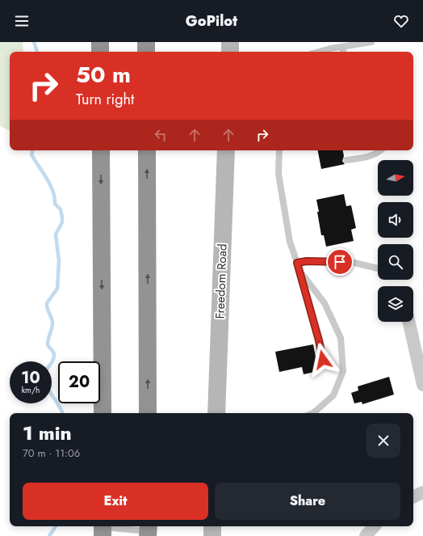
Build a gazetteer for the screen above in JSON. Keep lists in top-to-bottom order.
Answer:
{
  "streets": {
    "street": ["Freedom Road"]
  },
  "north": "right",
  "page": {
    "header": "GoPilot",
    "turn": ["50 m", "Turn right"],
    "speed": "10 km/h",
    "limit": "20",
    "heading": ["1 min", "70 m · 11:06"],
    "buttons": ["Exit", "Share"]
  }
}
